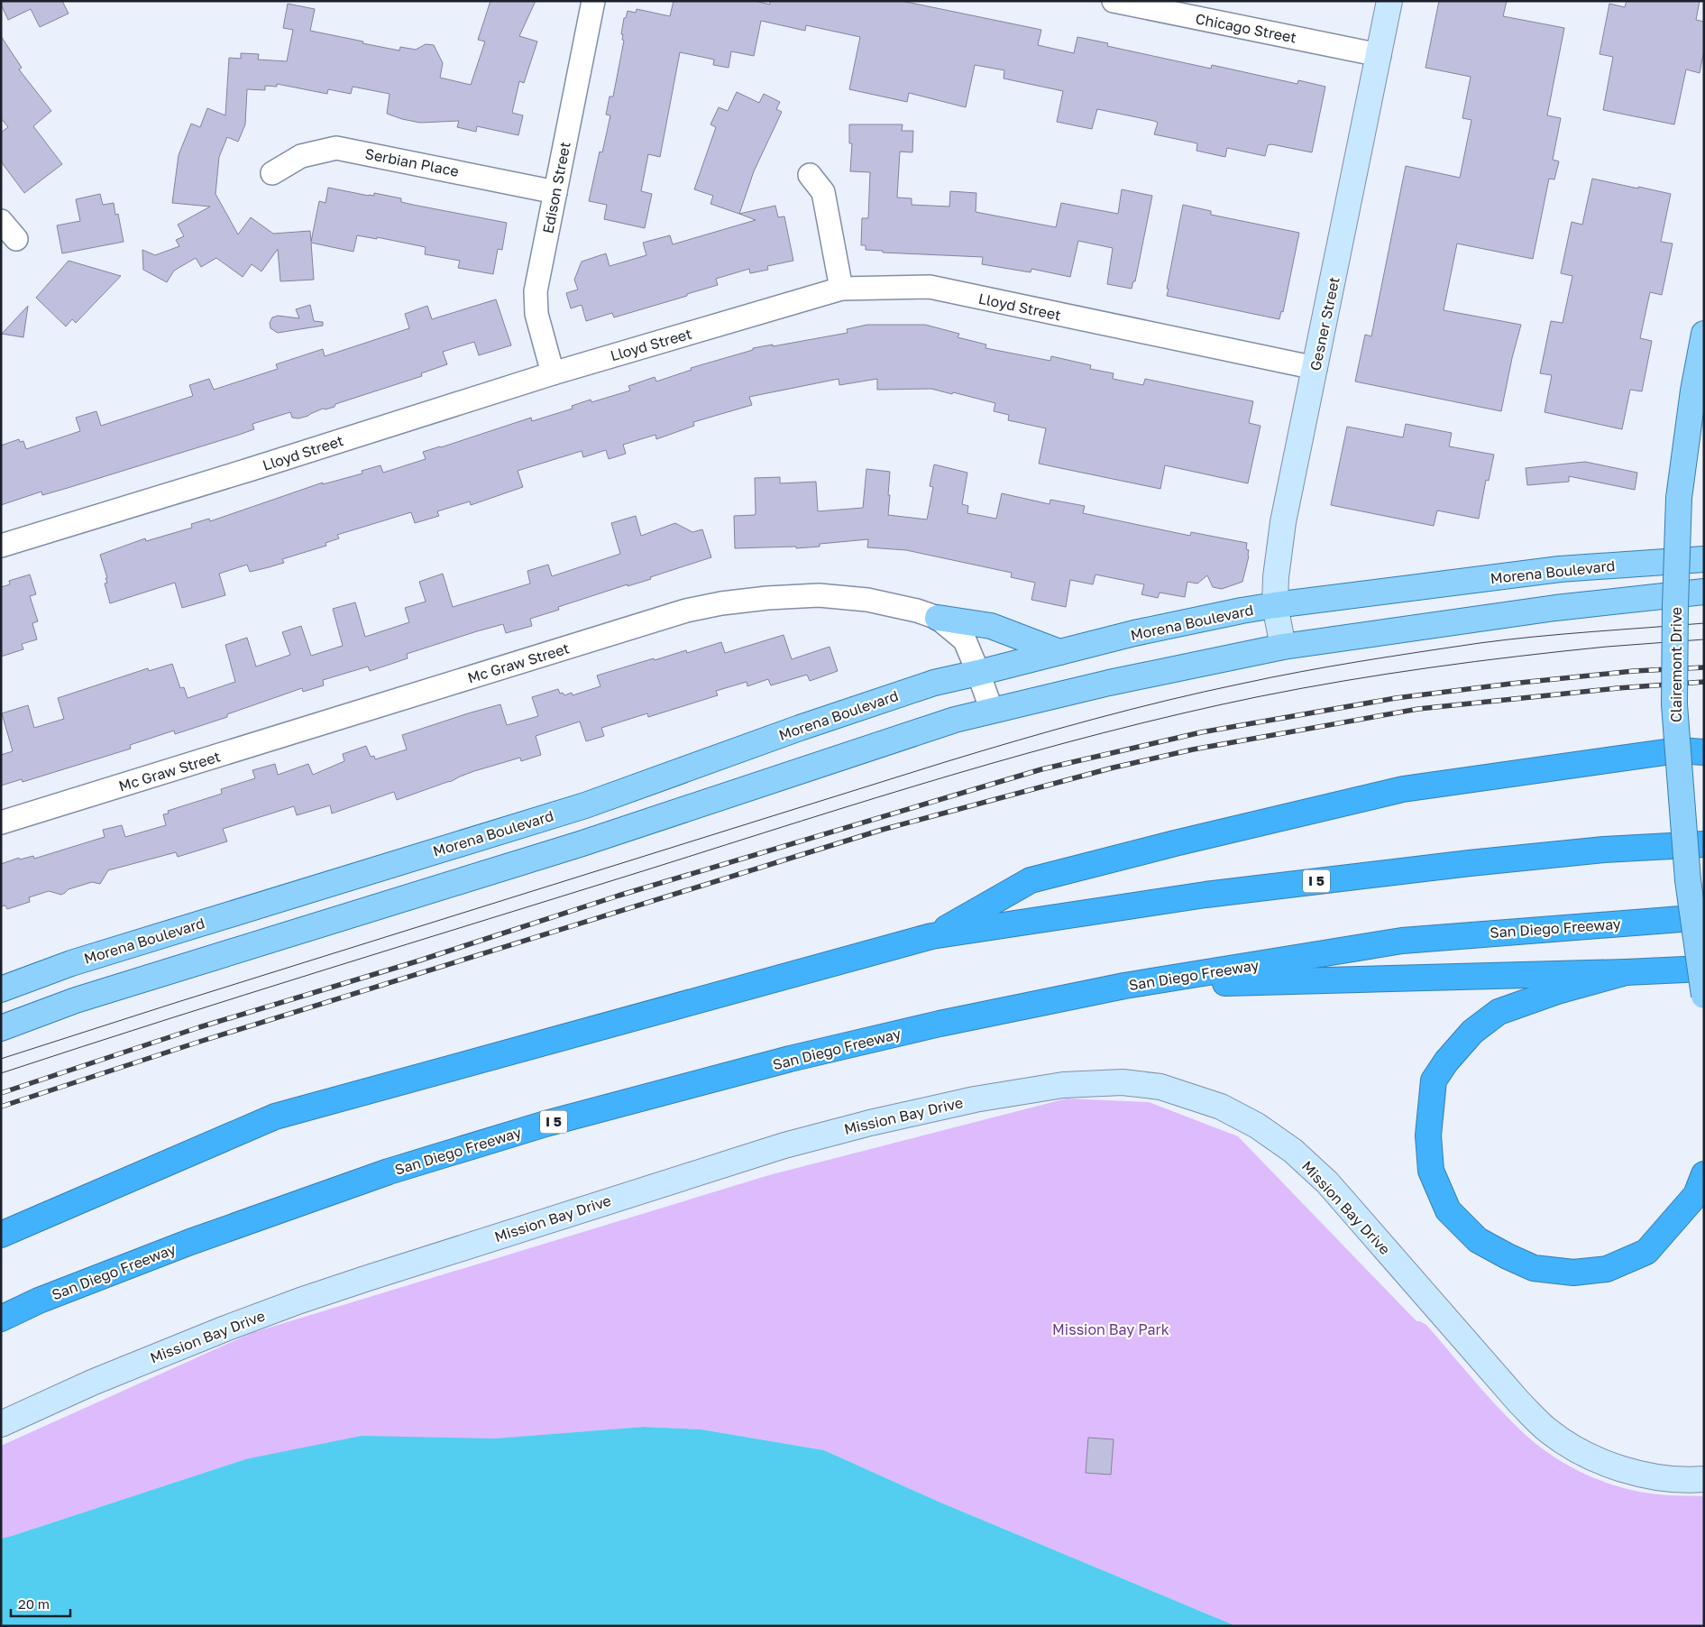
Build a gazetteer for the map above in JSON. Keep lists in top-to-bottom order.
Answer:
{
  "streets": {
    "highway": ["I 5", "San Diego Freeway"],
    "main road": [
      "Gesner Street",
      "Morena Boulevard",
      "Clairemont Drive",
      "Mission Bay Drive"
    ],
    "street": [
      "Chicago Street",
      "Serbian Place",
      "Edison Street",
      "Lloyd Street",
      "Mc Graw Street"
    ]
  },
  "crossings": [
    ["Chicago Street", "Gesner Street"],
    ["Serbian Place", "Edison Street"],
    ["Edison Street", "Lloyd Street"],
    ["Lloyd Street", "Gesner Street"],
    ["Gesner Street", "Morena Boulevard"],
    ["Morena Boulevard", "Mc Graw Street"]
  ],
  "parks": ["Mission Bay Park"],
  "scale_bar": "20 m"
}
